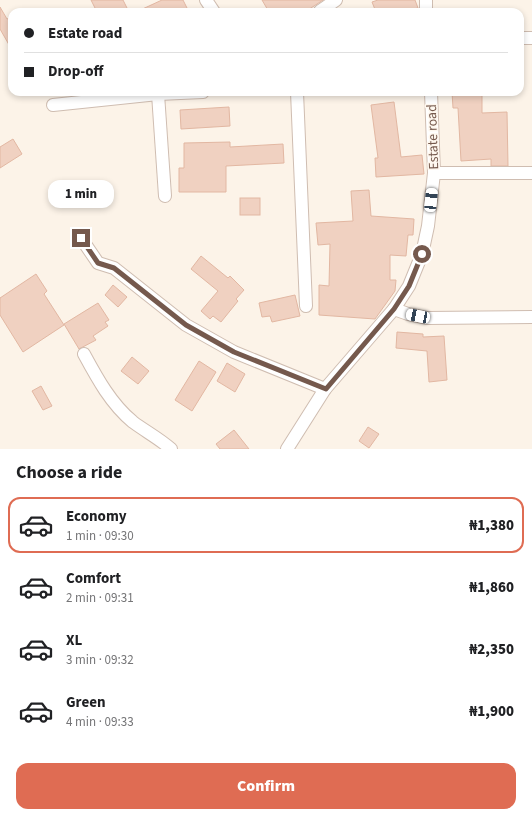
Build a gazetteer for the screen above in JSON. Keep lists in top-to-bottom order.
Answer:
{
  "streets": {
    "street": ["Estate road"]
  },
  "page": {
    "banner": ["Estate road", "Drop-off"],
    "bubble": "1 min",
    "heading": "Choose a ride",
    "list": [
      {
        "name": "Economy",
        "note": "1 min · 09:30",
        "value": "₦1,380"
      },
      {
        "name": "Comfort",
        "note": "2 min · 09:31",
        "value": "₦1,860"
      },
      {
        "name": "XL",
        "note": "3 min · 09:32",
        "value": "₦2,350"
      },
      {
        "name": "Green",
        "note": "4 min · 09:33",
        "value": "₦1,900"
      }
    ],
    "buttons": "Confirm"
  }
}
